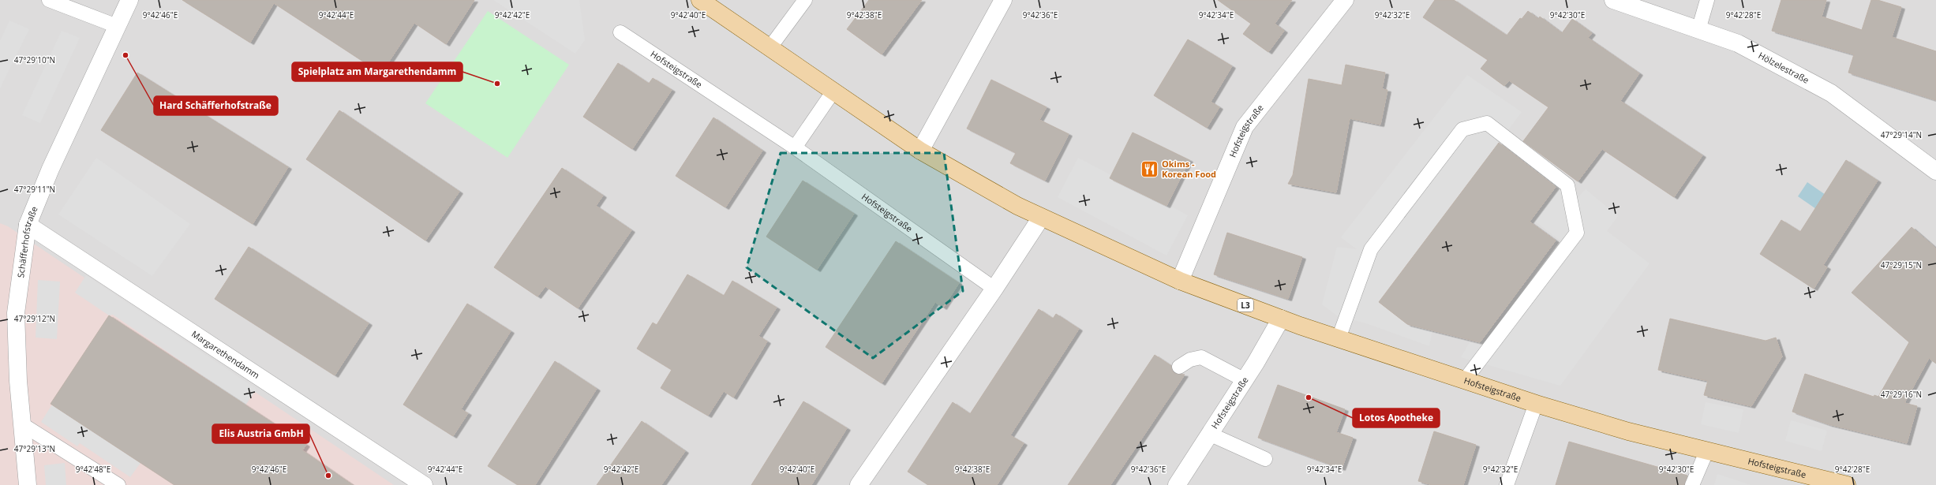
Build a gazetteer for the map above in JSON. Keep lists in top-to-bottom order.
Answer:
{
  "streets": {
    "main road": ["Hofsteigstraße", "L3"],
    "street": ["Hölzelestraße", "Schäfferhofstraße", "Margarethendamm"]
  },
  "crossings": [
    ["Schäfferhofstraße", "Margarethendamm"]
  ],
  "places": {
    "other": [
      "Hard Schäfferhofstraße",
      "Spielplatz am Margarethendamm",
      "Lotos Apotheke",
      "Elis Austria GmbH"
    ],
    "restaurant": ["Okims - Korean Food"]
  },
  "coordinates": [
    "9°42'46\"E",
    "9°42'44\"E",
    "9°42'42\"E",
    "9°42'40\"E",
    "9°42'38\"E",
    "9°42'36\"E",
    "9°42'34\"E",
    "9°42'32\"E",
    "9°42'30\"E",
    "9°42'28\"E",
    "47°29'10\"N",
    "47°29'14\"N",
    "47°29'11\"N",
    "47°29'15\"N",
    "47°29'12\"N",
    "47°29'16\"N",
    "47°29'13\"N",
    "9°42'48\"E"
  ]
}
